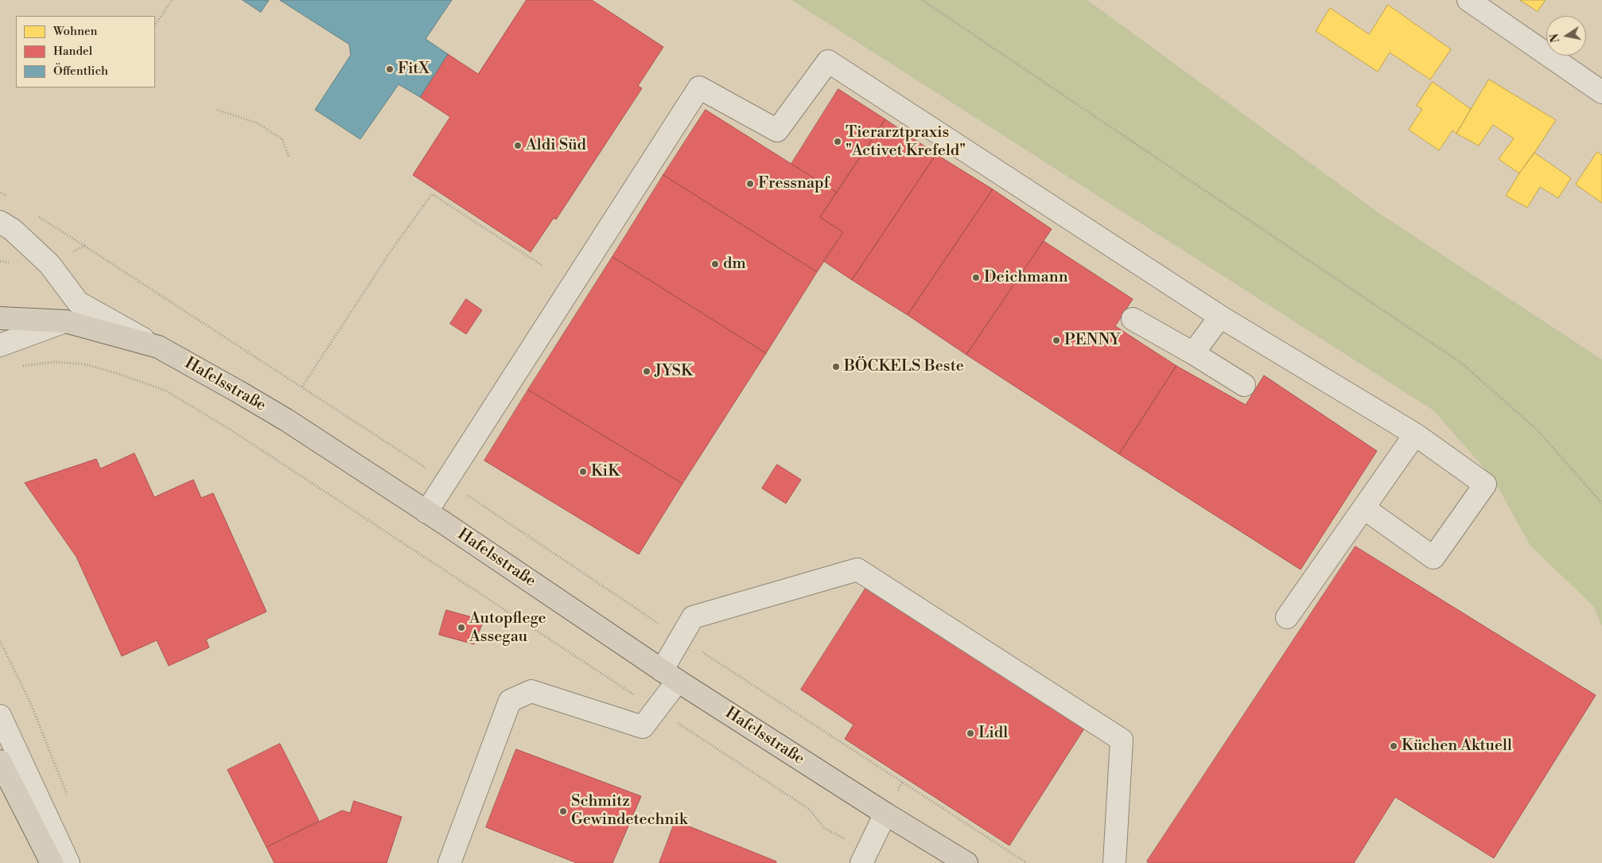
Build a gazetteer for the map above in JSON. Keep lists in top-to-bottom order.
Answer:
{
  "streets": {
    "main road": ["Hafelsstraße"]
  },
  "places": [
    "FitX",
    "Tierarztpraxis \"Activet Krefeld\"",
    "Aldi Süd",
    "Fressnapf",
    "dm",
    "Deichmann",
    "PENNY",
    "BÖCKELS Beste",
    "JYSK",
    "KiK",
    "Autopflege Assegau",
    "Lidl",
    "Küchen Aktuell",
    "Schmitz Gewindetechnik"
  ],
  "legend": ["Wohnen", "Handel", "Öffentlich"],
  "north": "left"
}
